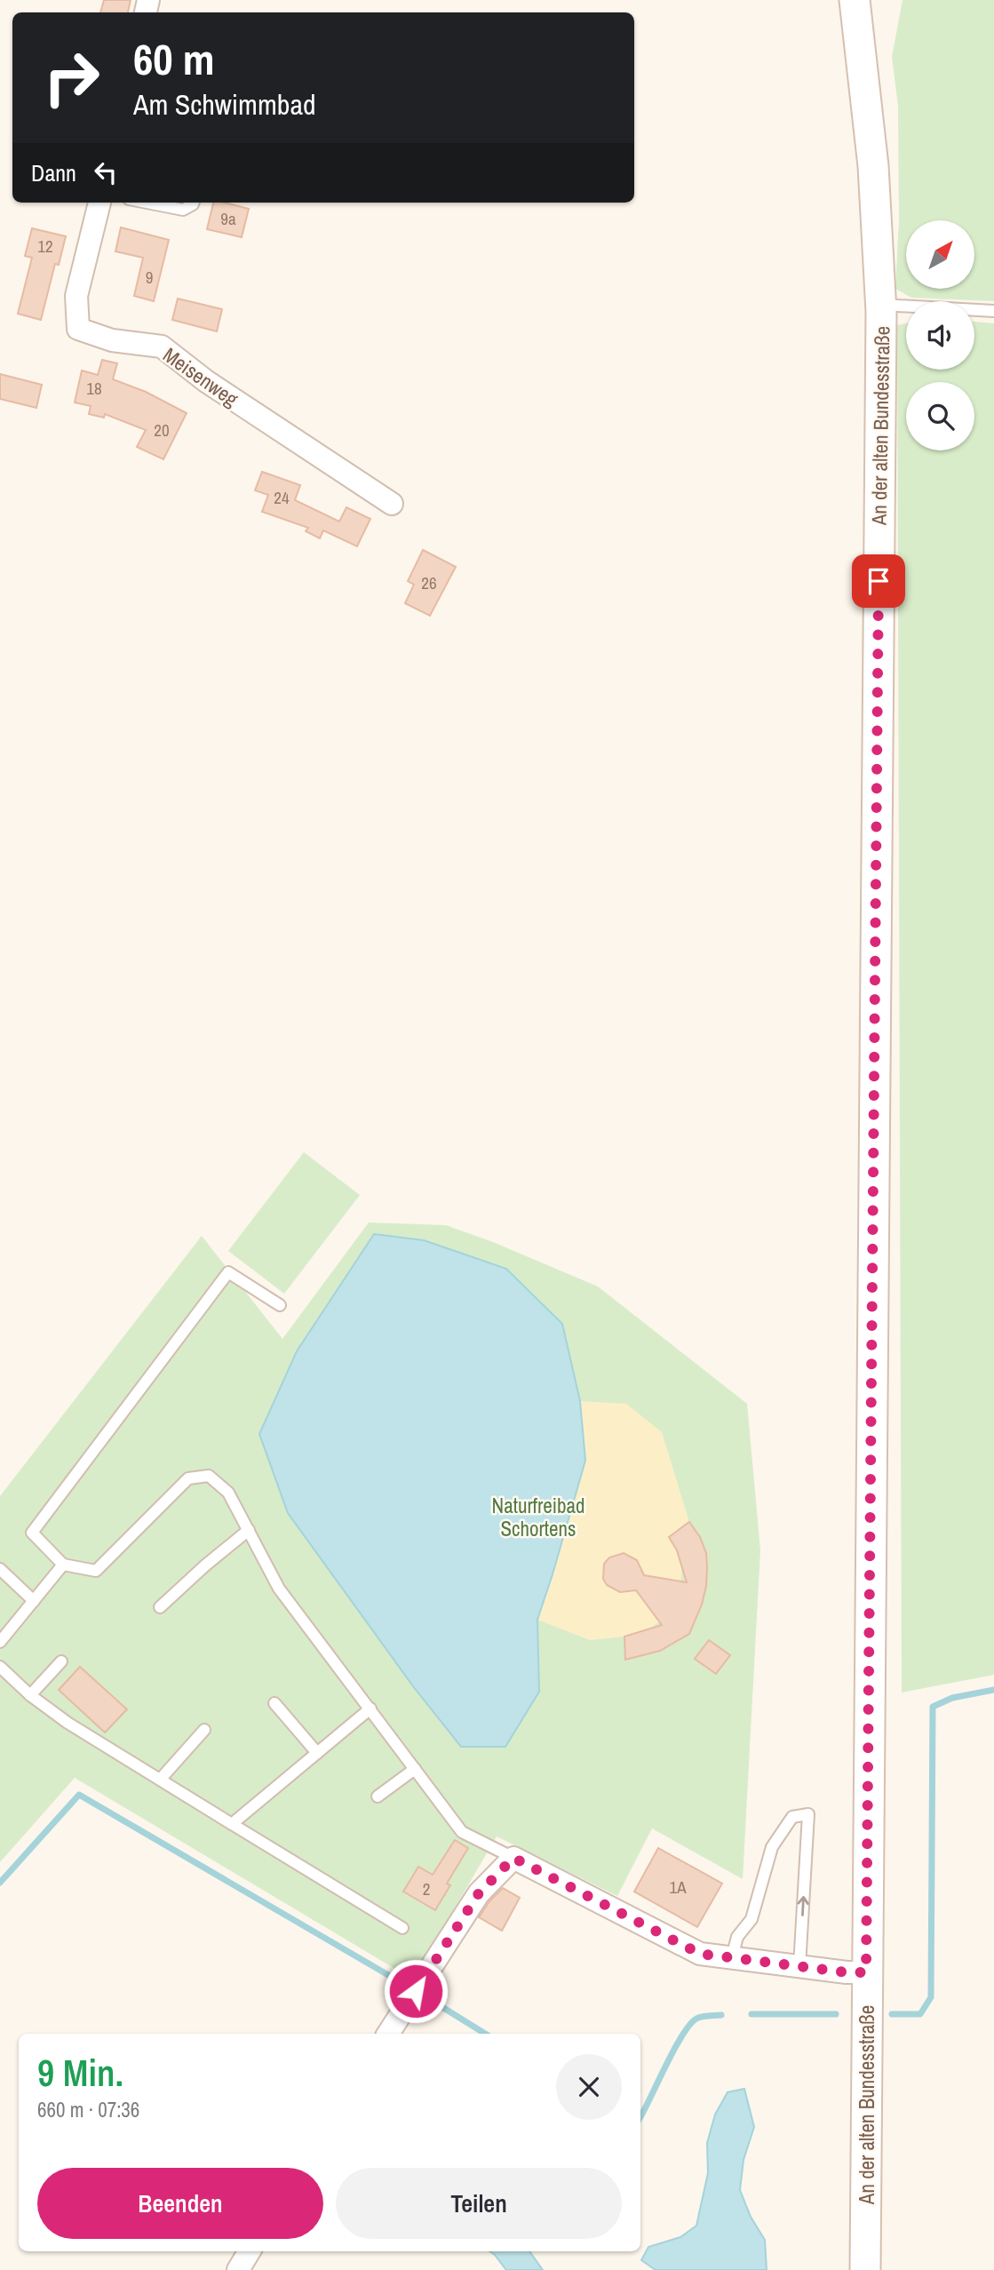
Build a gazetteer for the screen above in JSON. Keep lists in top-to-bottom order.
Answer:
{
  "streets": {
    "street": ["Meisenweg", "An der alten Bundesstraße"]
  },
  "parks": ["Naturfreibad Schortens"],
  "house_numbers": [
    "9a",
    "12",
    "9",
    "18",
    "20",
    "24",
    "26",
    "1A",
    "2"
  ],
  "north": "top right",
  "page": {
    "turn": ["60 m", "Am Schwimmbad"],
    "then": "Dann",
    "heading": ["9 Min.", "660 m · 07:36"],
    "buttons": ["Beenden", "Teilen"]
  }
}
